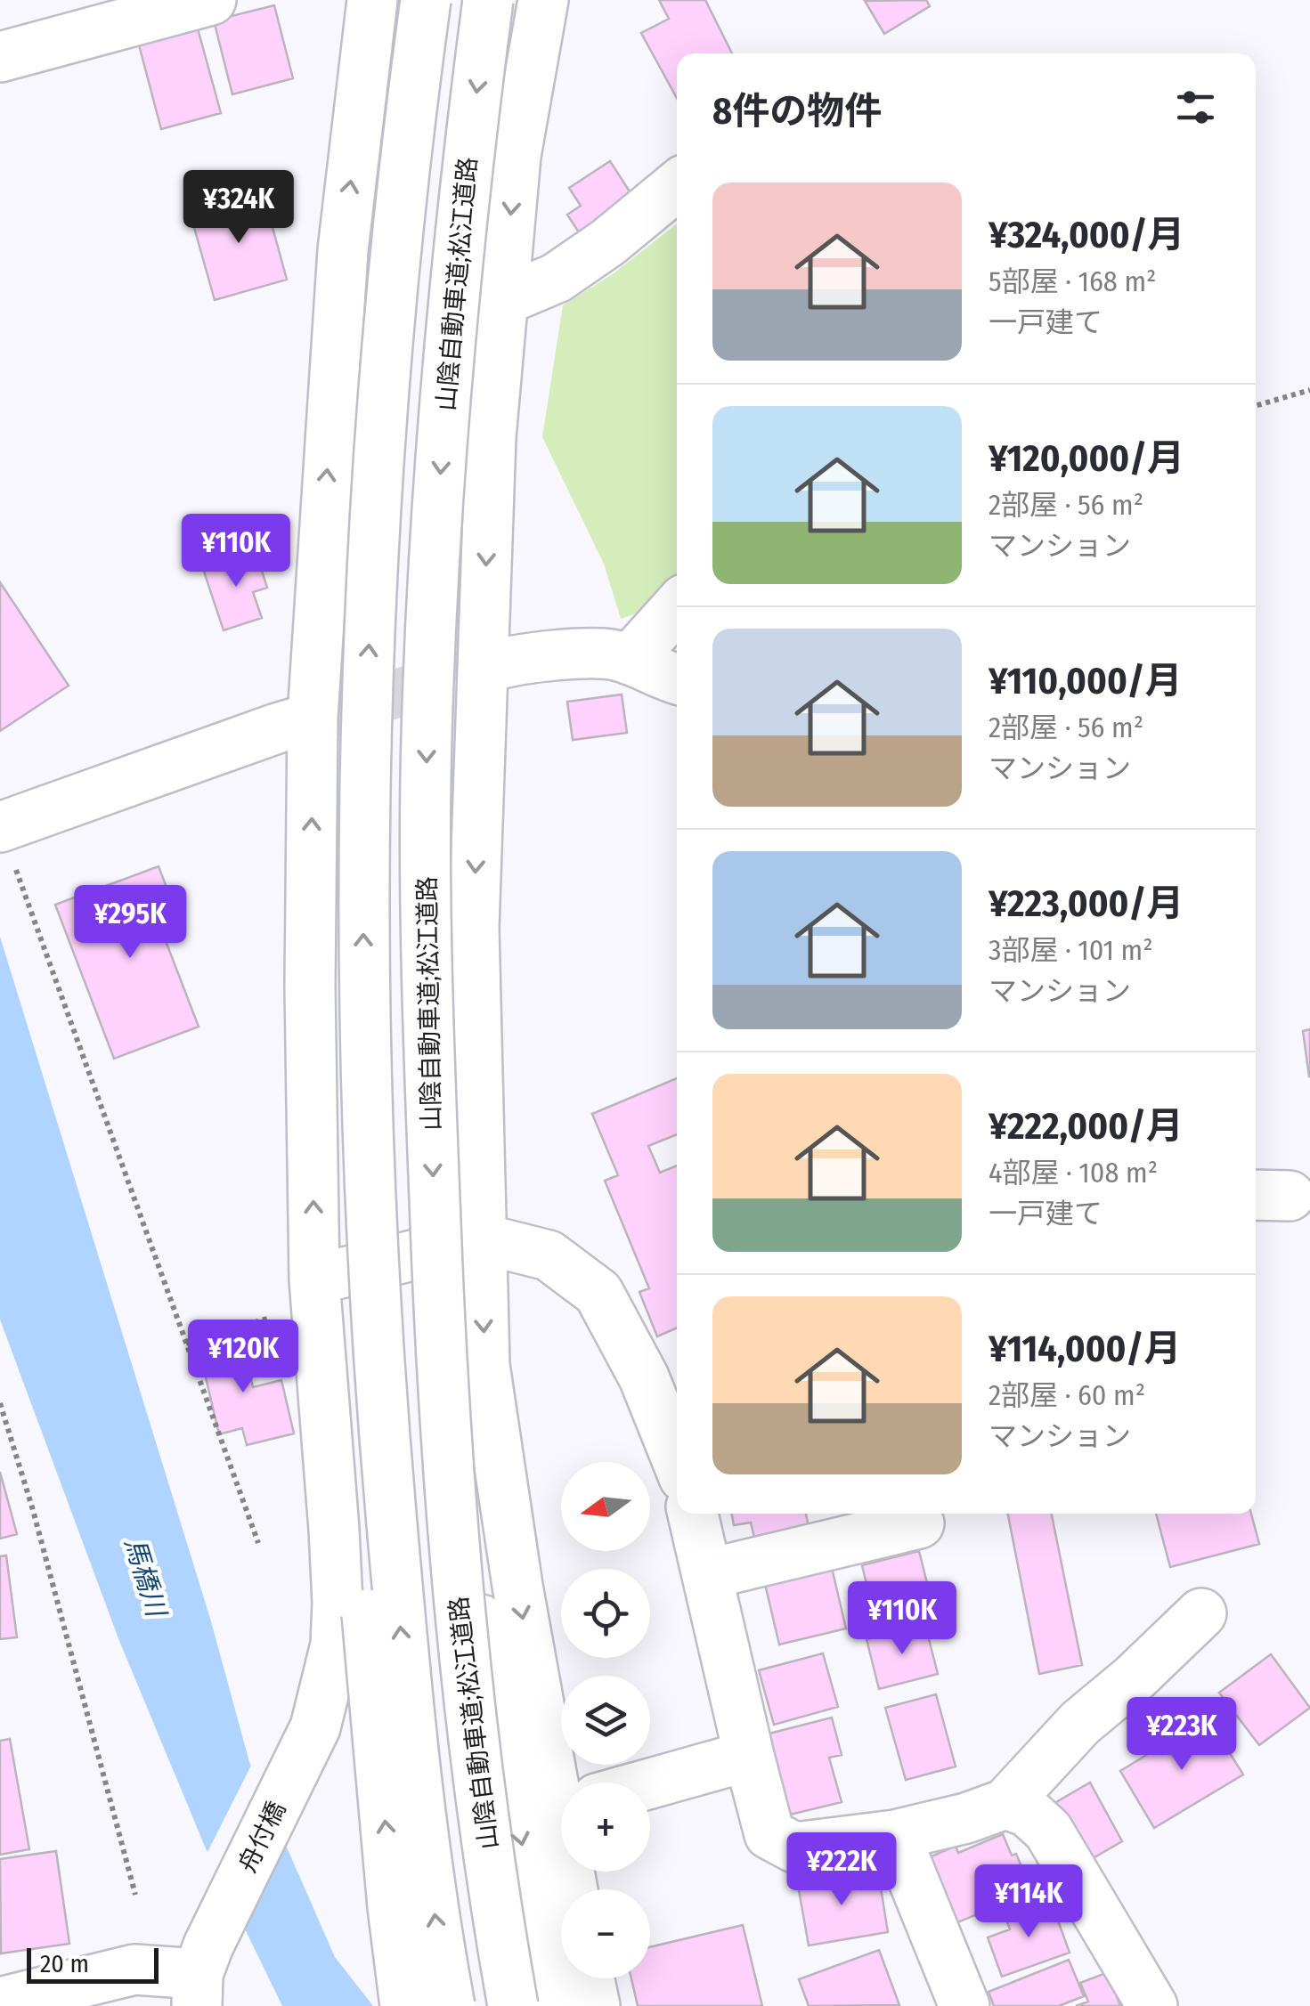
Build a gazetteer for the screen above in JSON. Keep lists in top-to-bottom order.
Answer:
{
  "streets": {
    "main road": ["山陰自動車道;松江道路", "舟付橋"]
  },
  "water": ["馬橋川"],
  "scale_bar": "20 m",
  "north": "left",
  "page": {
    "heading": "8件の物件",
    "list": [
      {
        "name": "¥324,000/月",
        "note": "5部屋 · 168 m² · 一戸建て"
      },
      {
        "name": "¥120,000/月",
        "note": "2部屋 · 56 m² · マンション"
      },
      {
        "name": "¥110,000/月",
        "note": "2部屋 · 56 m² · マンション"
      },
      {
        "name": "¥223,000/月",
        "note": "3部屋 · 101 m² · マンション"
      },
      {
        "name": "¥222,000/月",
        "note": "4部屋 · 108 m² · 一戸建て"
      },
      {
        "name": "¥114,000/月",
        "note": "2部屋 · 60 m² · マンション"
      }
    ],
    "price": [
      "¥324K",
      "¥110K",
      "¥295K",
      "¥120K",
      "¥110K",
      "¥223K",
      "¥222K",
      "¥114K"
    ],
    "map_buttons": ["+", "−"],
    "scale": "20 m"
  }
}
